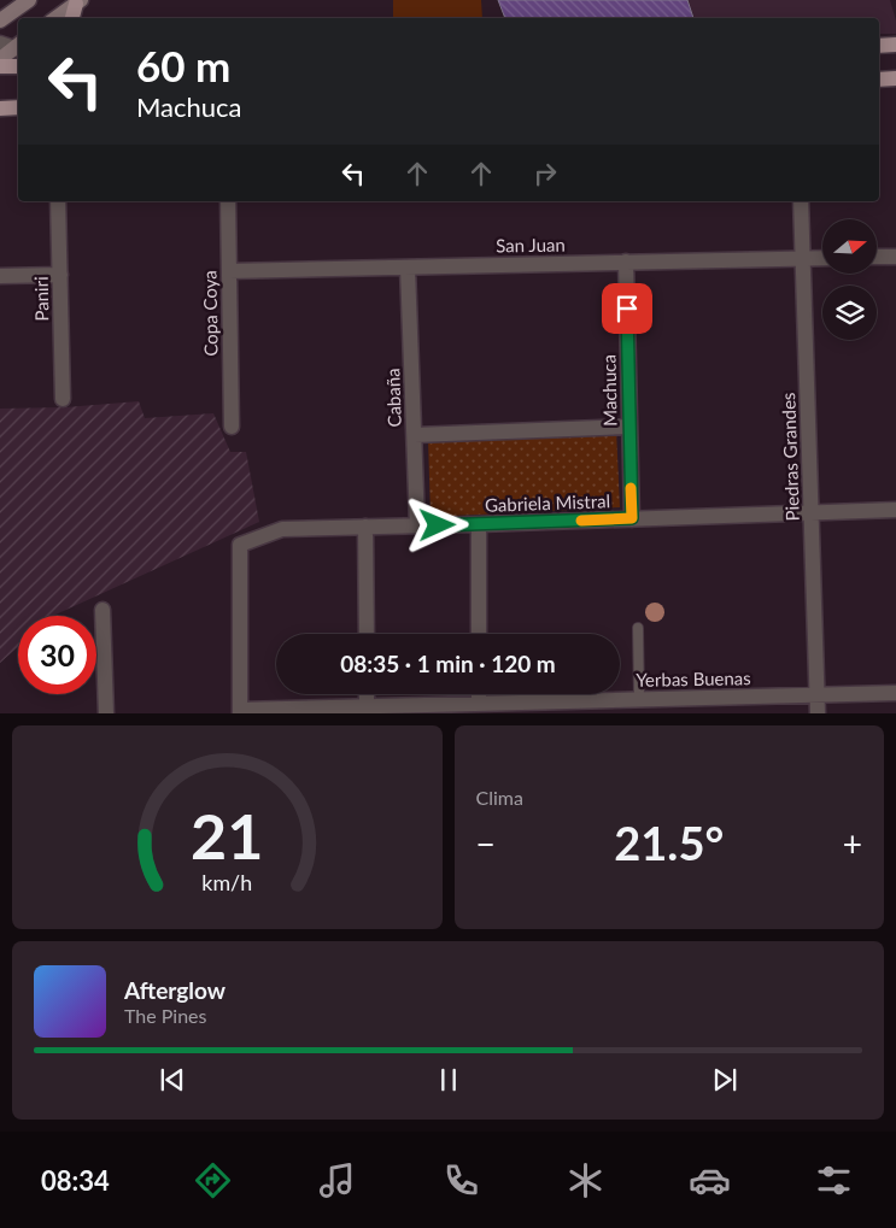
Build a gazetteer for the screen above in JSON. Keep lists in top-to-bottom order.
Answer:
{
  "streets": {
    "street": [
      "San Juan",
      "Paniri",
      "Copa Coya",
      "Machuca",
      "Cabaña",
      "Piedras Grandes",
      "Gabriela Mistral",
      "Yerbas Buenas"
    ]
  },
  "crossings": [
    ["San Juan", "Copa Coya"],
    ["San Juan", "Machuca"],
    ["San Juan", "Cabaña"],
    ["San Juan", "Piedras Grandes"],
    ["Machuca", "Gabriela Mistral"],
    ["Cabaña", "Gabriela Mistral"],
    ["Piedras Grandes", "Gabriela Mistral"],
    ["Piedras Grandes", "Yerbas Buenas"],
    ["Gabriela Mistral", "Yerbas Buenas"]
  ],
  "north": "right",
  "page": {
    "turn": ["60 m", "Machuca"],
    "limit": "30",
    "trip": "08:35 · 1 min · 120 m",
    "tile": "Clima",
    "heat": ["−", "21.5°", "+"],
    "song": ["Afterglow", "The Pines"],
    "tabs": "08:34",
    "gauge": ["21", "km/h"]
  }
}
